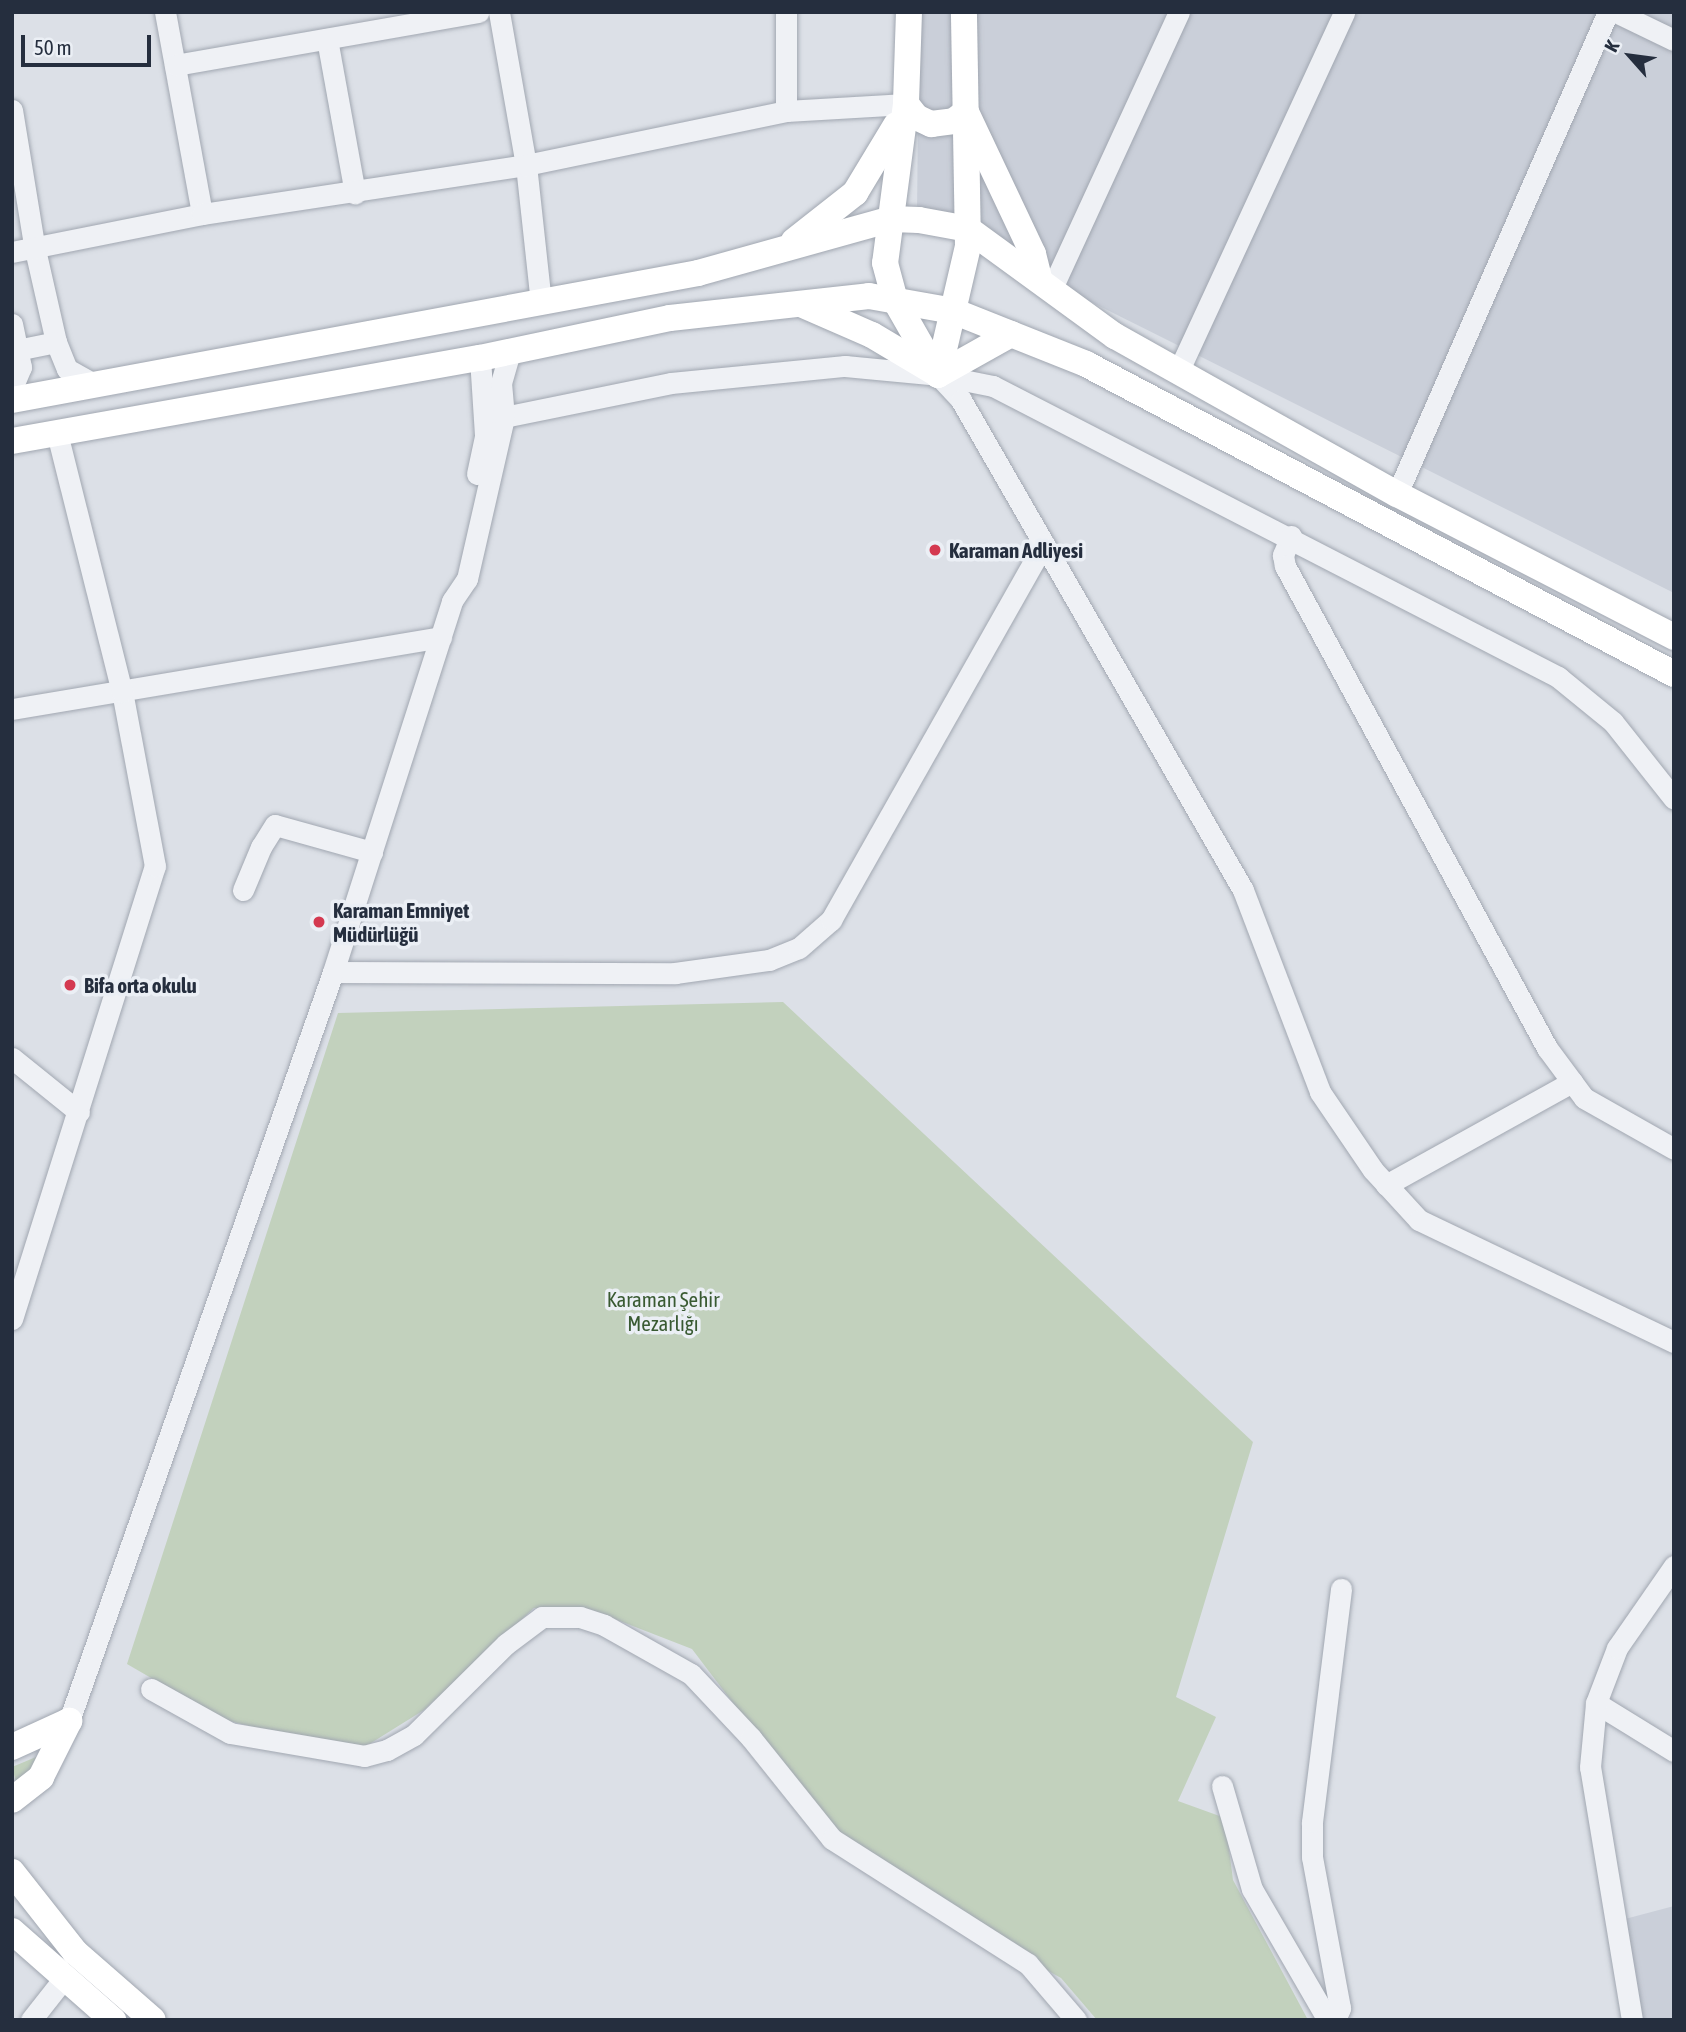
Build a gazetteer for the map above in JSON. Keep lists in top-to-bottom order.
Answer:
{
  "parks": ["Karaman Şehir Mezarlığı"],
  "places": ["Karaman Adliyesi", "Karaman Emniyet Müdürlüğü", "Bifa orta okulu"],
  "scale_bar": "50 m",
  "north": "top left"
}
